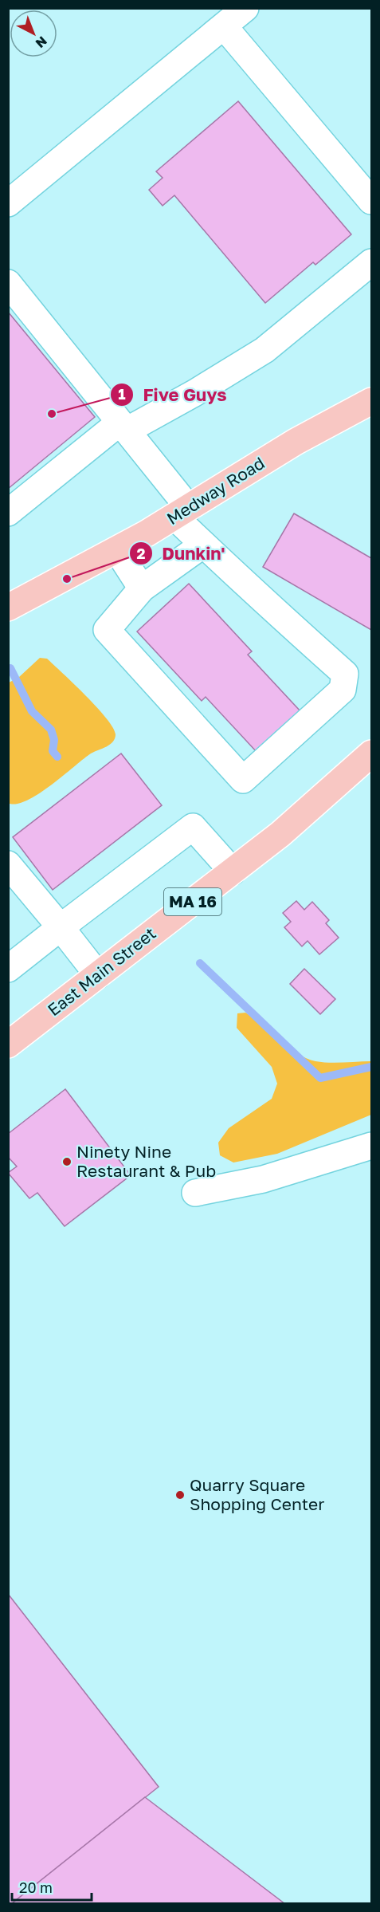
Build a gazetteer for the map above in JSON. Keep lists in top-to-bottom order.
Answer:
{
  "streets": {
    "main road": ["Medway Road", "MA 16", "East Main Street"]
  },
  "places": [
    "Five Guys",
    "Dunkin'",
    "Ninety Nine Restaurant & Pub",
    "Quarry Square Shopping Center"
  ],
  "scale_bar": "20 m",
  "north": "bottom right"
}
